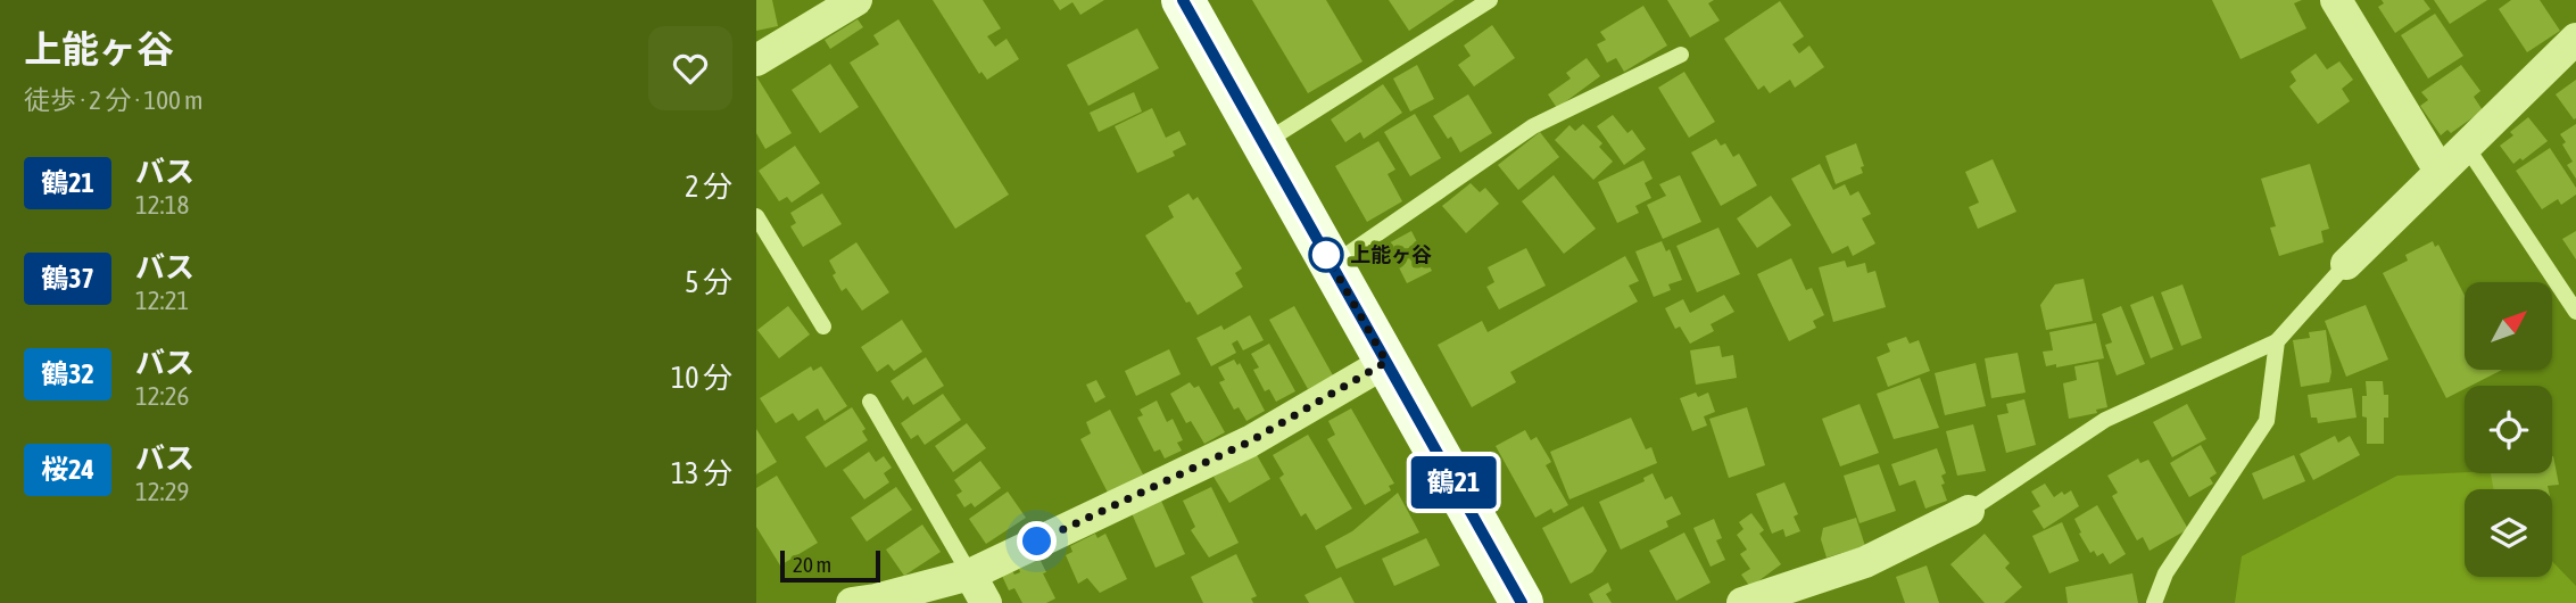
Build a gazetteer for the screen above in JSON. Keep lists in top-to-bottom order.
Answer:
{
  "places": ["上能ヶ谷"],
  "lines": ["bus line 鶴21"],
  "scale_bar": "20 m",
  "north": "top right",
  "page": {
    "heading": ["上能ヶ谷", "徒歩 · 2 分 · 100 m"],
    "on_map": "鶴21",
    "list": [
      {
        "mark": "鶴21",
        "name": "バス",
        "note": "12:18",
        "value": "2 分"
      },
      {
        "mark": "鶴37",
        "name": "バス",
        "note": "12:21",
        "value": "5 分"
      },
      {
        "mark": "鶴32",
        "name": "バス",
        "note": "12:26",
        "value": "10 分"
      },
      {
        "mark": "桜24",
        "name": "バス",
        "note": "12:29",
        "value": "13 分"
      }
    ],
    "scale": "20 m"
  }
}
